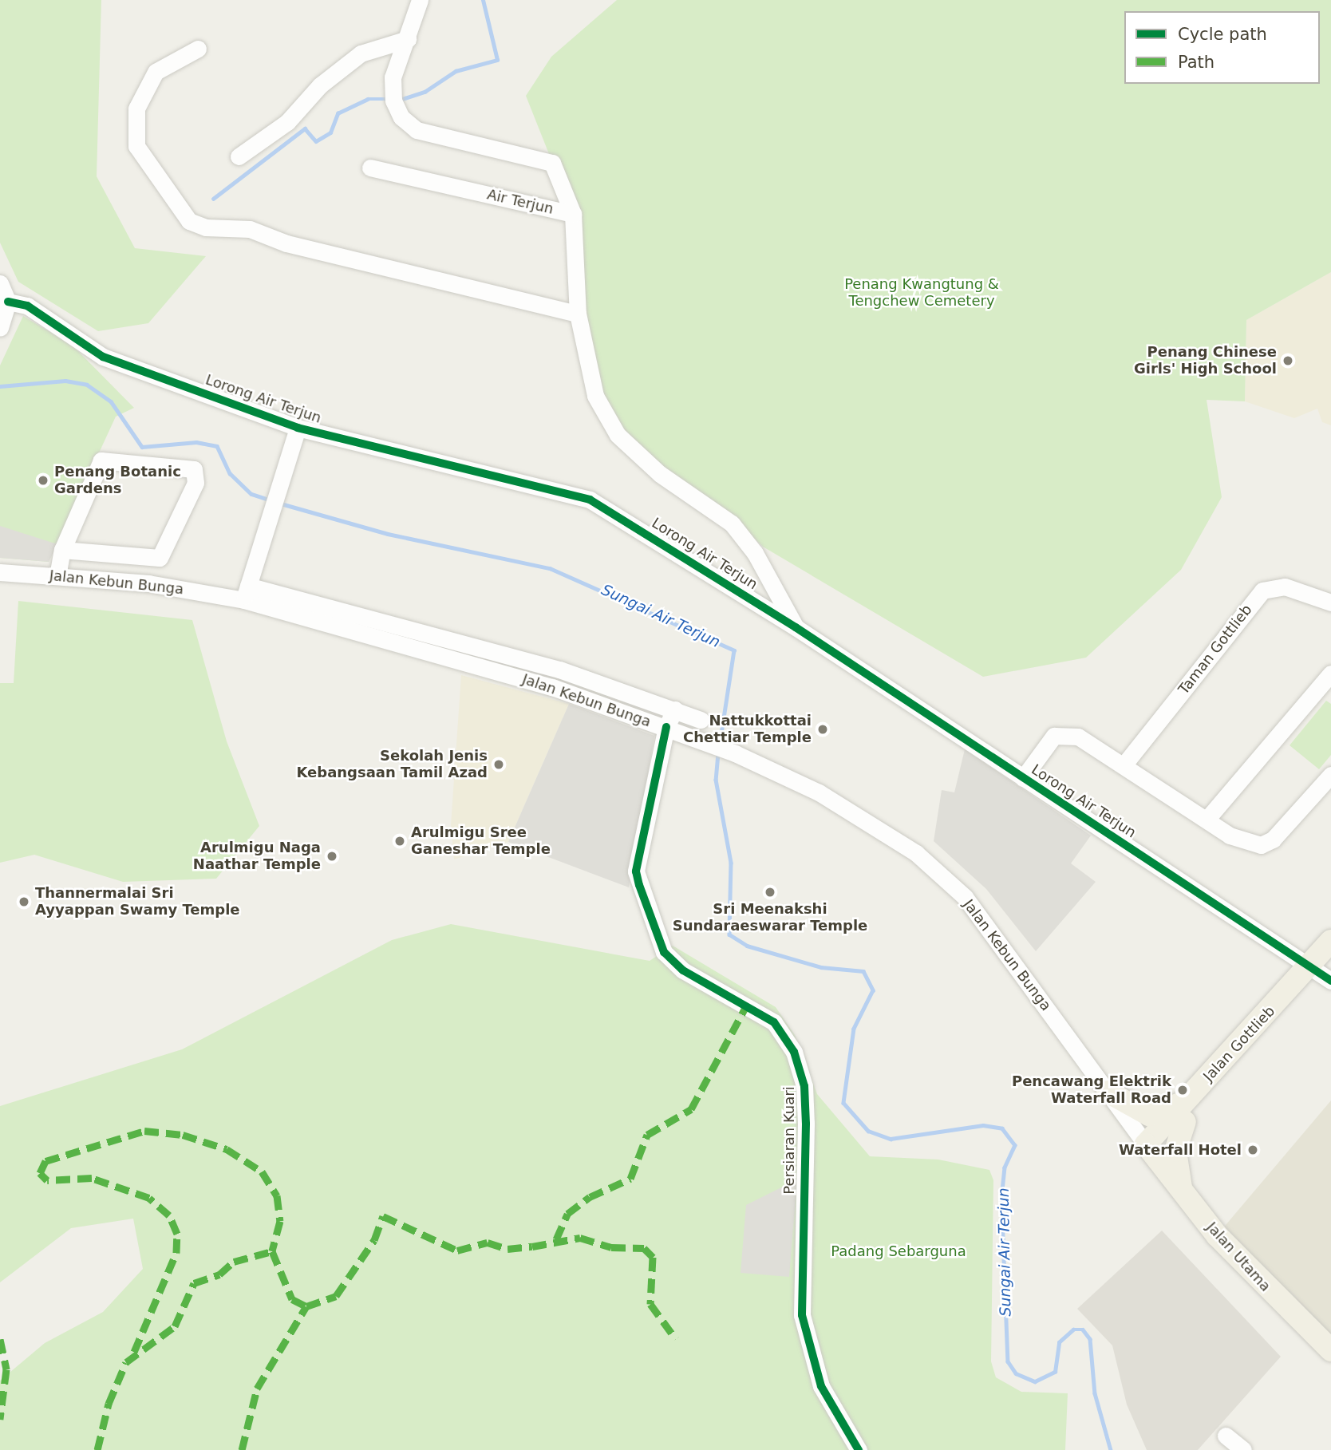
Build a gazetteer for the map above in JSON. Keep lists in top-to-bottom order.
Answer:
{
  "streets": {
    "main road": ["Jalan Gottlieb", "Jalan Utama"],
    "street": [
      "Air Terjun",
      "Lorong Air Terjun",
      "Jalan Kebun Bunga",
      "Taman Gottlieb",
      "Persiaran Kuari"
    ]
  },
  "crossings": [
    ["Air Terjun", "Lorong Air Terjun"],
    ["Lorong Air Terjun", "Jalan Kebun Bunga"],
    ["Lorong Air Terjun", "Jalan Gottlieb"],
    ["Jalan Kebun Bunga", "Jalan Gottlieb"],
    ["Jalan Kebun Bunga", "Persiaran Kuari"],
    ["Jalan Kebun Bunga", "Jalan Utama"],
    ["Jalan Gottlieb", "Jalan Utama"]
  ],
  "water": ["Sungai Air Terjun"],
  "parks": ["Penang Kwangtung & Tengchew Cemetery", "Padang Sebarguna"],
  "places": [
    "Penang Chinese Girls' High School",
    "Penang Botanic Gardens",
    "Nattukkottai Chettiar Temple",
    "Sekolah Jenis Kebangsaan Tamil Azad",
    "Arulmigu Sree Ganeshar Temple",
    "Arulmigu Naga Naathar Temple",
    "Sri Meenakshi Sundaraeswarar Temple",
    "Thannermalai Sri Ayyappan Swamy Temple",
    "Pencawang Elektrik Waterfall Road",
    "Waterfall Hotel"
  ],
  "legend": ["Cycle path", "Path"]
}
